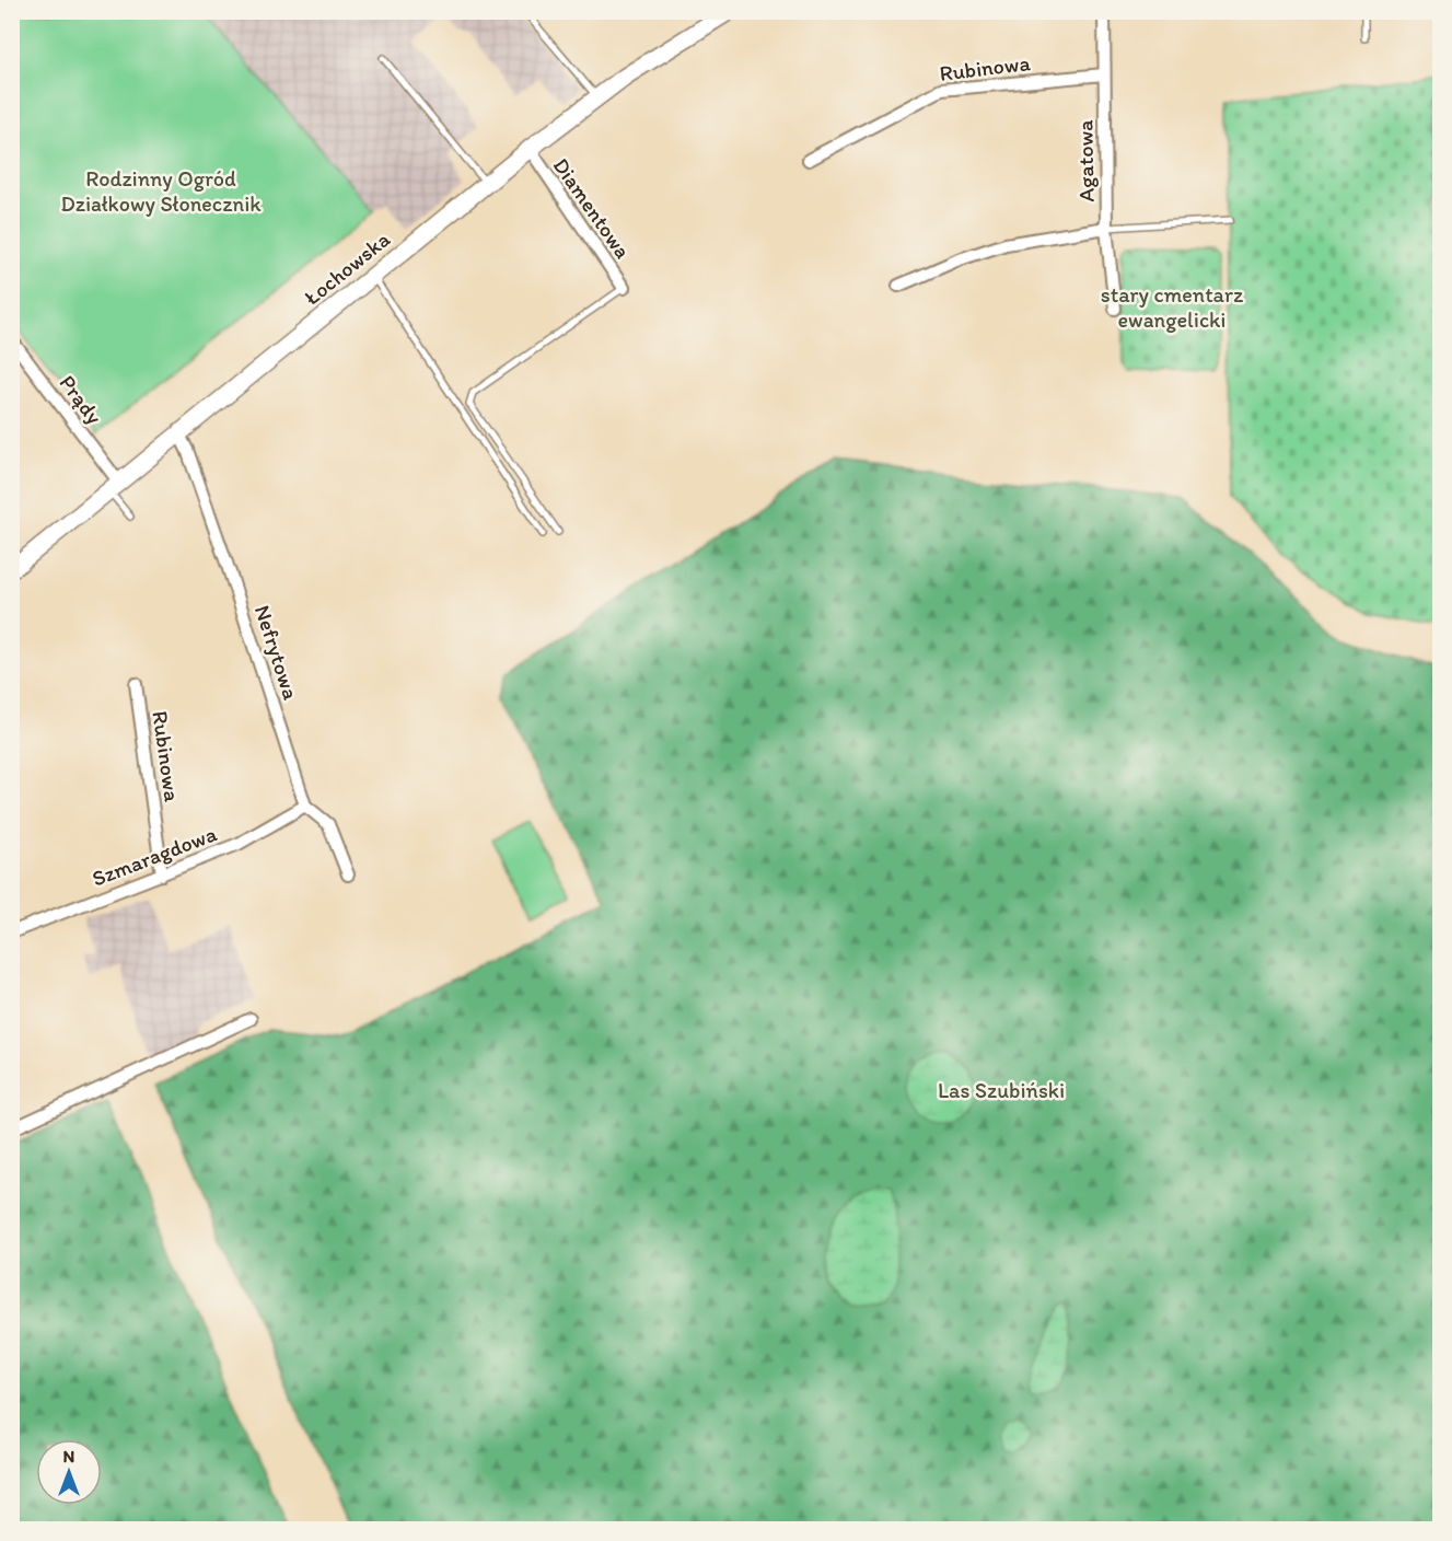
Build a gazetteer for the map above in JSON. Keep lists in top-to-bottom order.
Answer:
{
  "streets": {
    "main road": ["Łochowska"],
    "street": [
      "Rubinowa",
      "Agatowa",
      "Diamentowa",
      "Prądy",
      "Nefrytowa",
      "Szmaragdowa"
    ]
  },
  "crossings": [
    ["Rubinowa", "Agatowa"],
    ["Rubinowa", "Szmaragdowa"],
    ["Diamentowa", "Łochowska"],
    ["Łochowska", "Prądy"],
    ["Łochowska", "Nefrytowa"],
    ["Nefrytowa", "Szmaragdowa"]
  ],
  "parks": ["Rodzinny Ogród Działkowy Słonecznik", "stary cmentarz ewangelicki", "Las Szubiński"],
  "north": "top"
}
